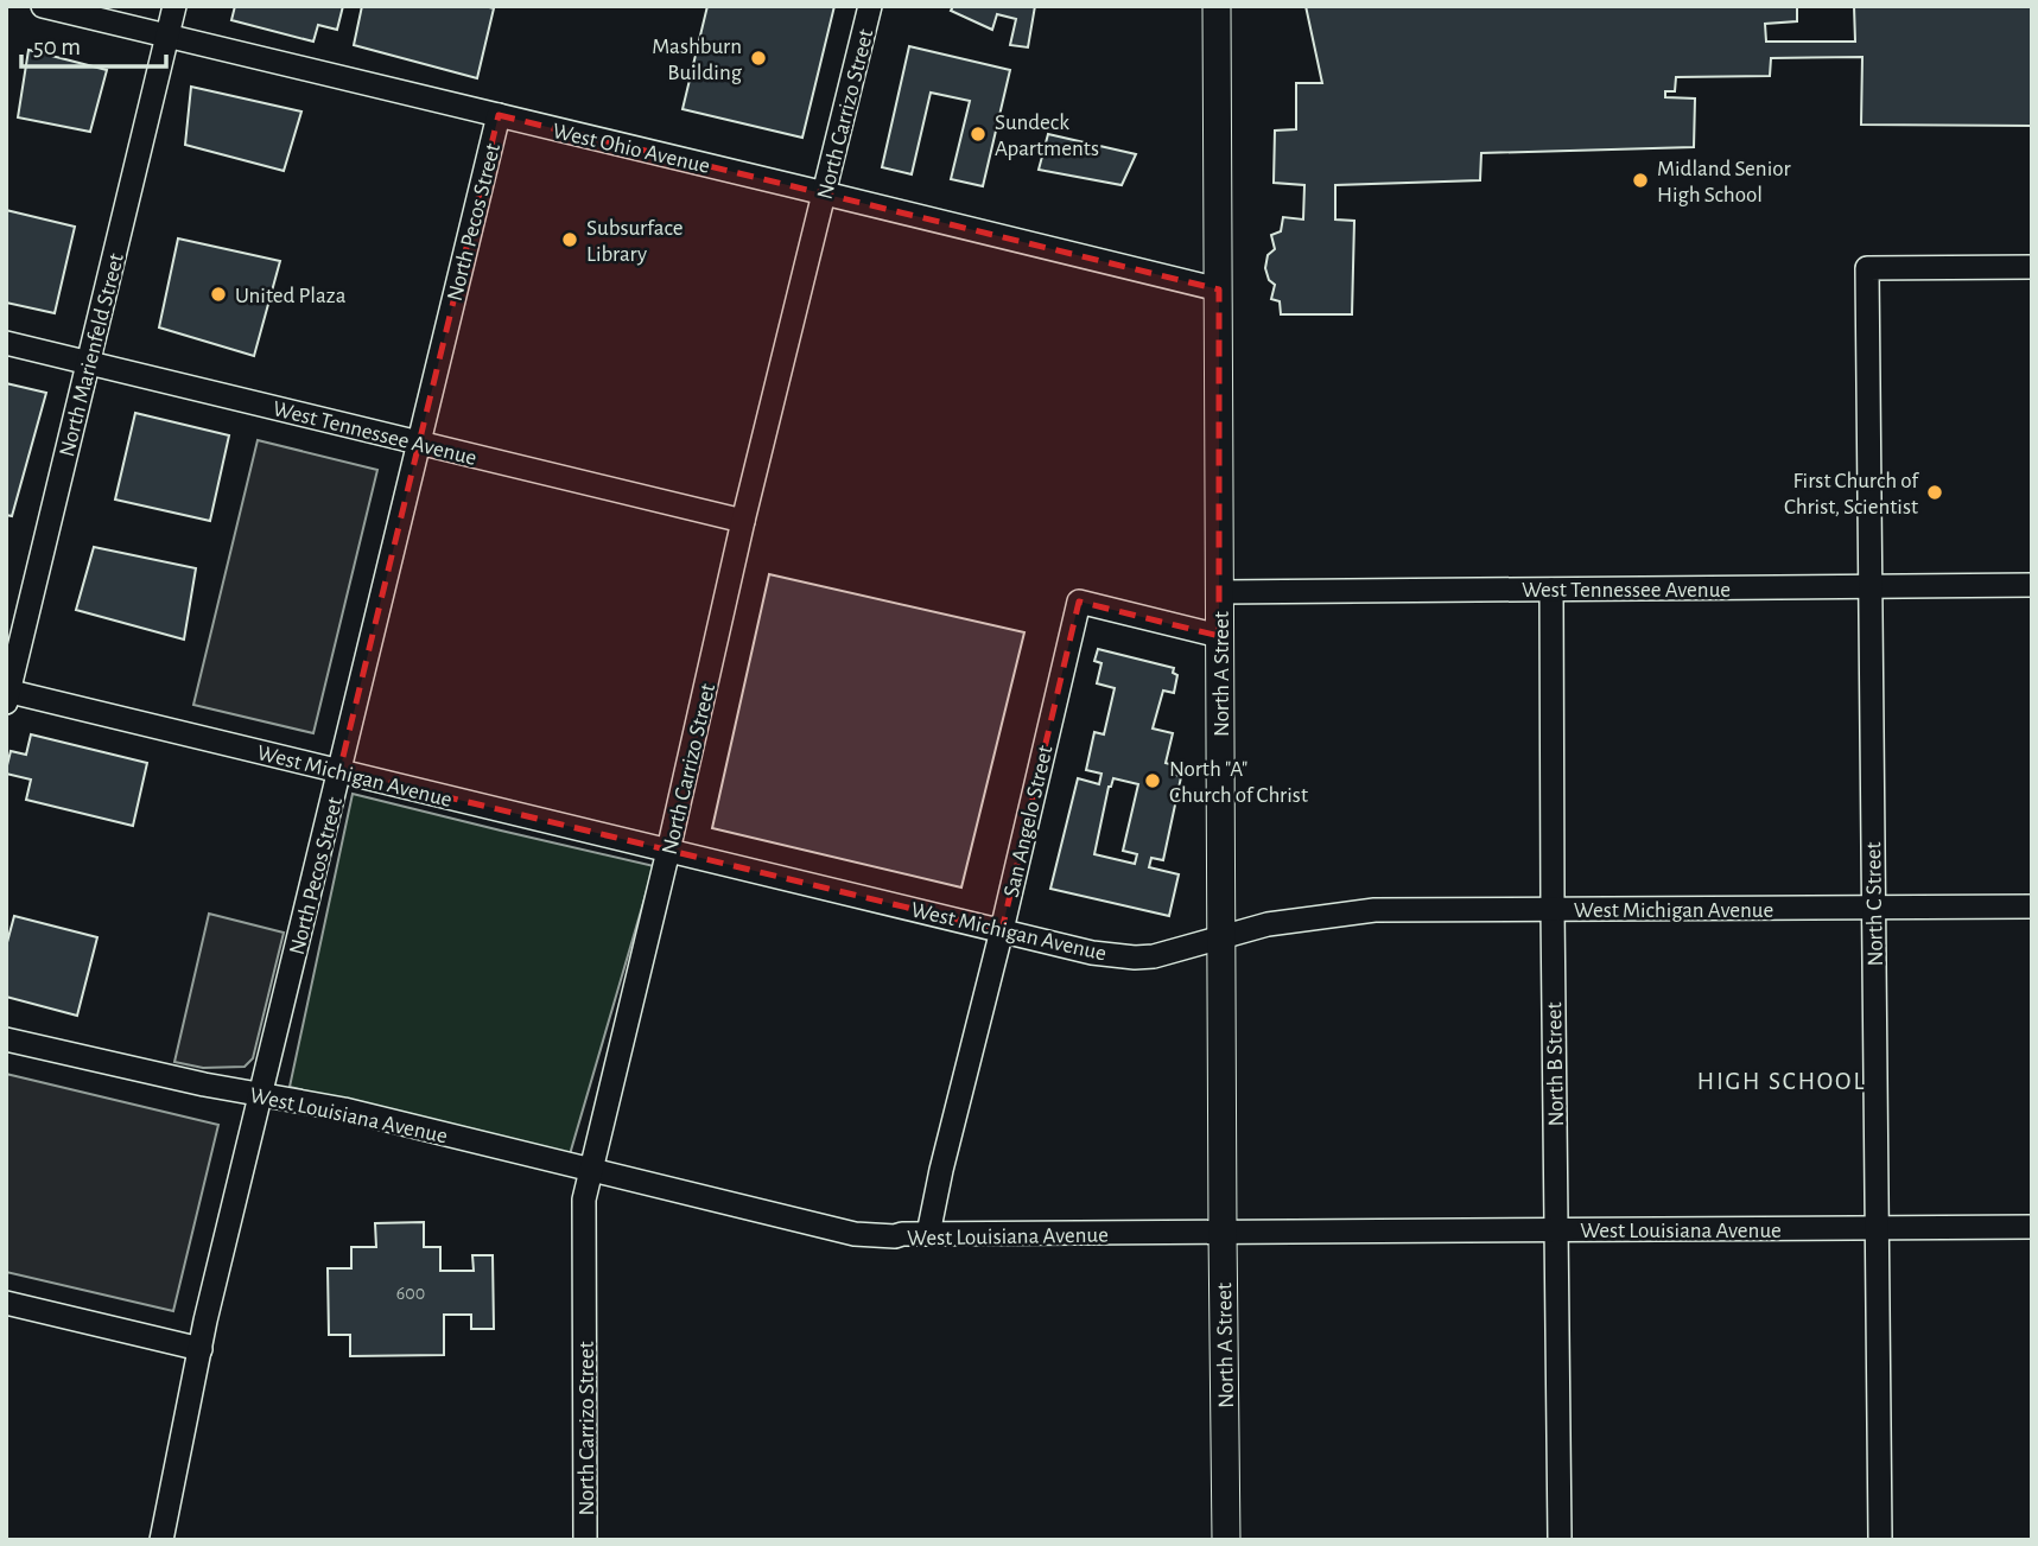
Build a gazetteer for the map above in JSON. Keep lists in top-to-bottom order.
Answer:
{
  "streets": {
    "main road": ["North A Street"],
    "street": [
      "North Carrizo Street",
      "West Ohio Avenue",
      "North Pecos Street",
      "North Marienfeld Street",
      "West Tennessee Avenue",
      "West Michigan Avenue",
      "San Angelo Street",
      "North C Street",
      "North B Street",
      "West Louisiana Avenue"
    ]
  },
  "crossings": [
    ["North Carrizo Street", "West Ohio Avenue"],
    ["North Carrizo Street", "West Tennessee Avenue"],
    ["North Carrizo Street", "West Michigan Avenue"],
    ["North Carrizo Street", "West Louisiana Avenue"],
    ["West Ohio Avenue", "North Pecos Street"],
    ["West Ohio Avenue", "North Marienfeld Street"],
    ["West Ohio Avenue", "North A Street"],
    ["North Pecos Street", "West Tennessee Avenue"],
    ["North Pecos Street", "West Michigan Avenue"],
    ["North Pecos Street", "West Louisiana Avenue"],
    ["North Marienfeld Street", "West Tennessee Avenue"],
    ["North Marienfeld Street", "West Michigan Avenue"],
    ["West Tennessee Avenue", "North A Street"],
    ["West Tennessee Avenue", "North C Street"],
    ["West Tennessee Avenue", "North B Street"],
    ["North A Street", "West Michigan Avenue"],
    ["North A Street", "San Angelo Street"],
    ["North A Street", "West Louisiana Avenue"],
    ["West Michigan Avenue", "San Angelo Street"],
    ["West Michigan Avenue", "North C Street"],
    ["West Michigan Avenue", "North B Street"],
    ["San Angelo Street", "West Louisiana Avenue"],
    ["North C Street", "West Louisiana Avenue"],
    ["North B Street", "West Louisiana Avenue"]
  ],
  "districts": ["HIGH SCHOOL"],
  "places": [
    "Mashburn Building",
    "Sundeck Apartments",
    "Midland Senior High School",
    "Subsurface Library",
    "United Plaza",
    "First Church of Christ, Scientist",
    "North \"A\" Church of Christ"
  ],
  "house_numbers": ["600"],
  "scale_bar": "50 m"
}
